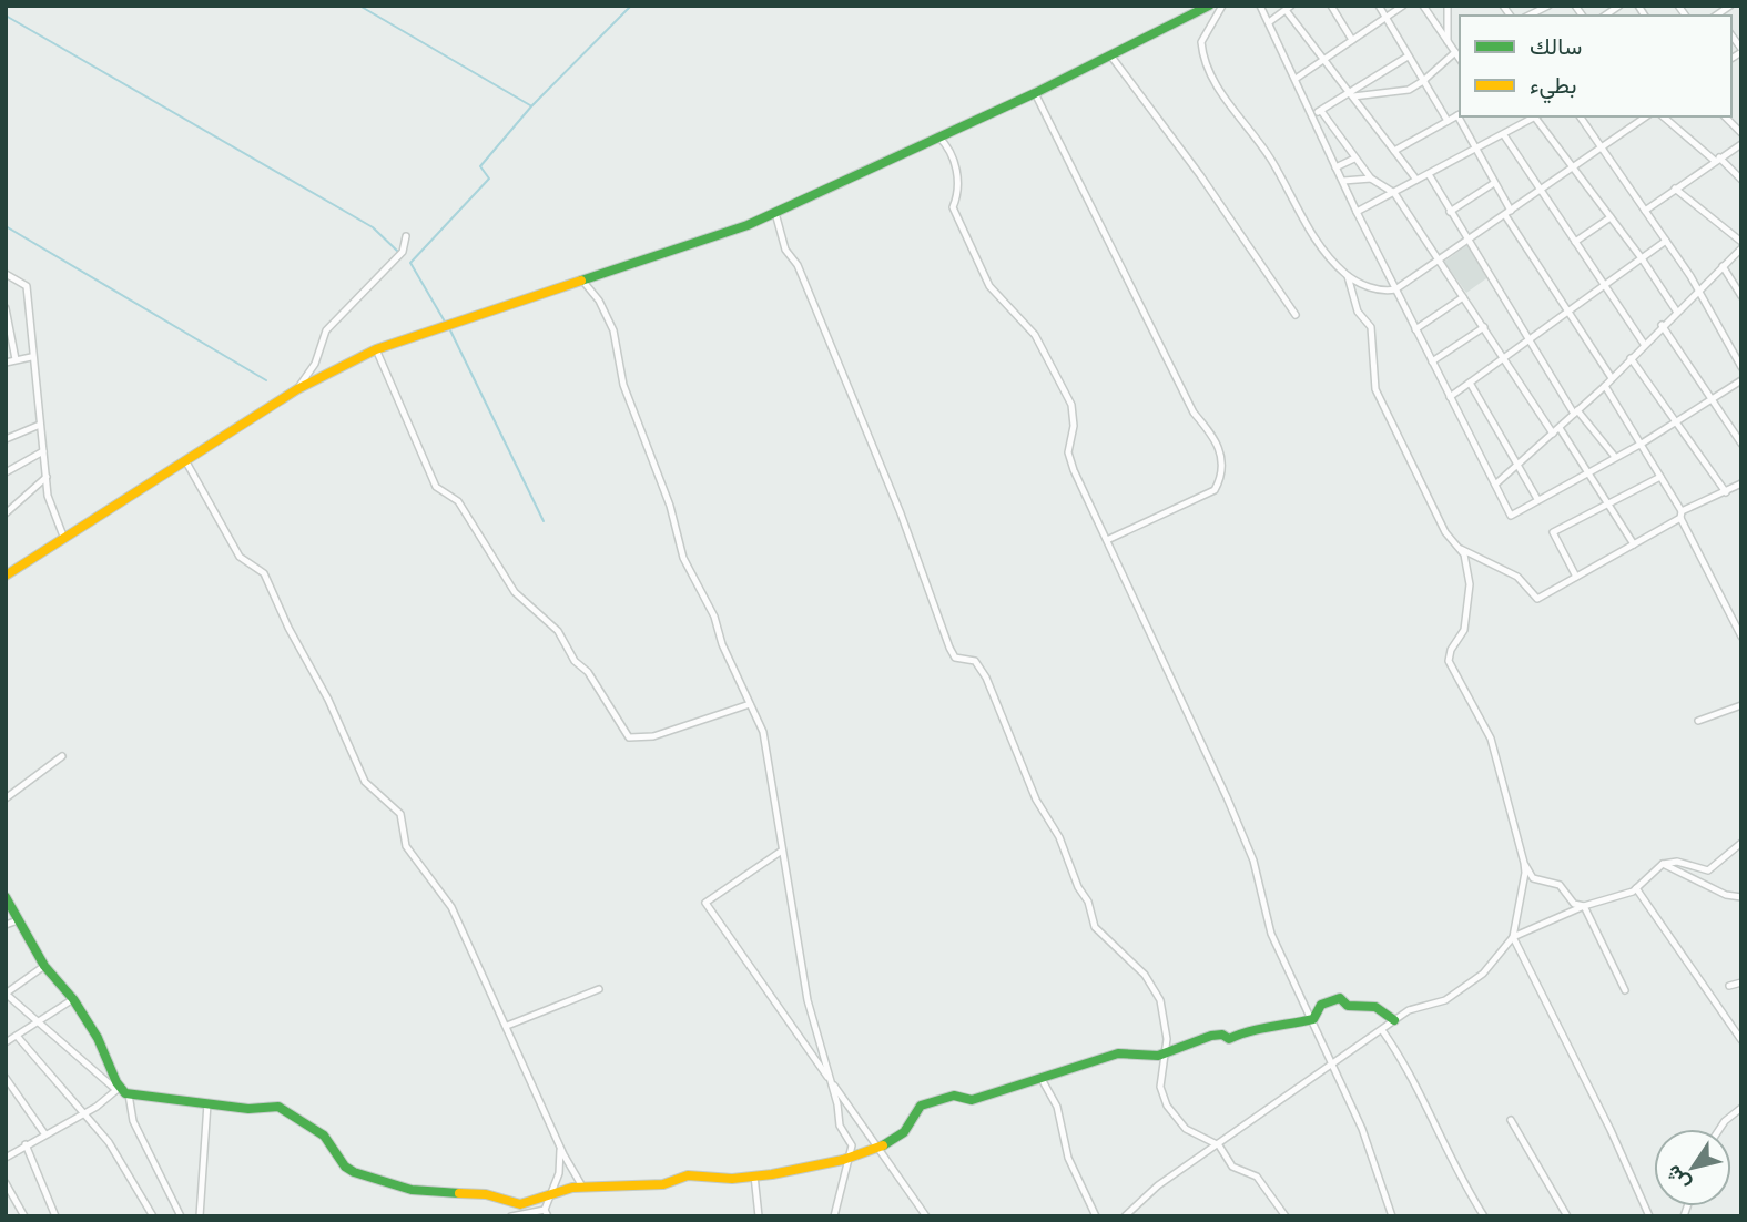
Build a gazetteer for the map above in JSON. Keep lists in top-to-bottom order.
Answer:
{
  "legend": ["سالك", "بطيء"],
  "north": "bottom left"
}
